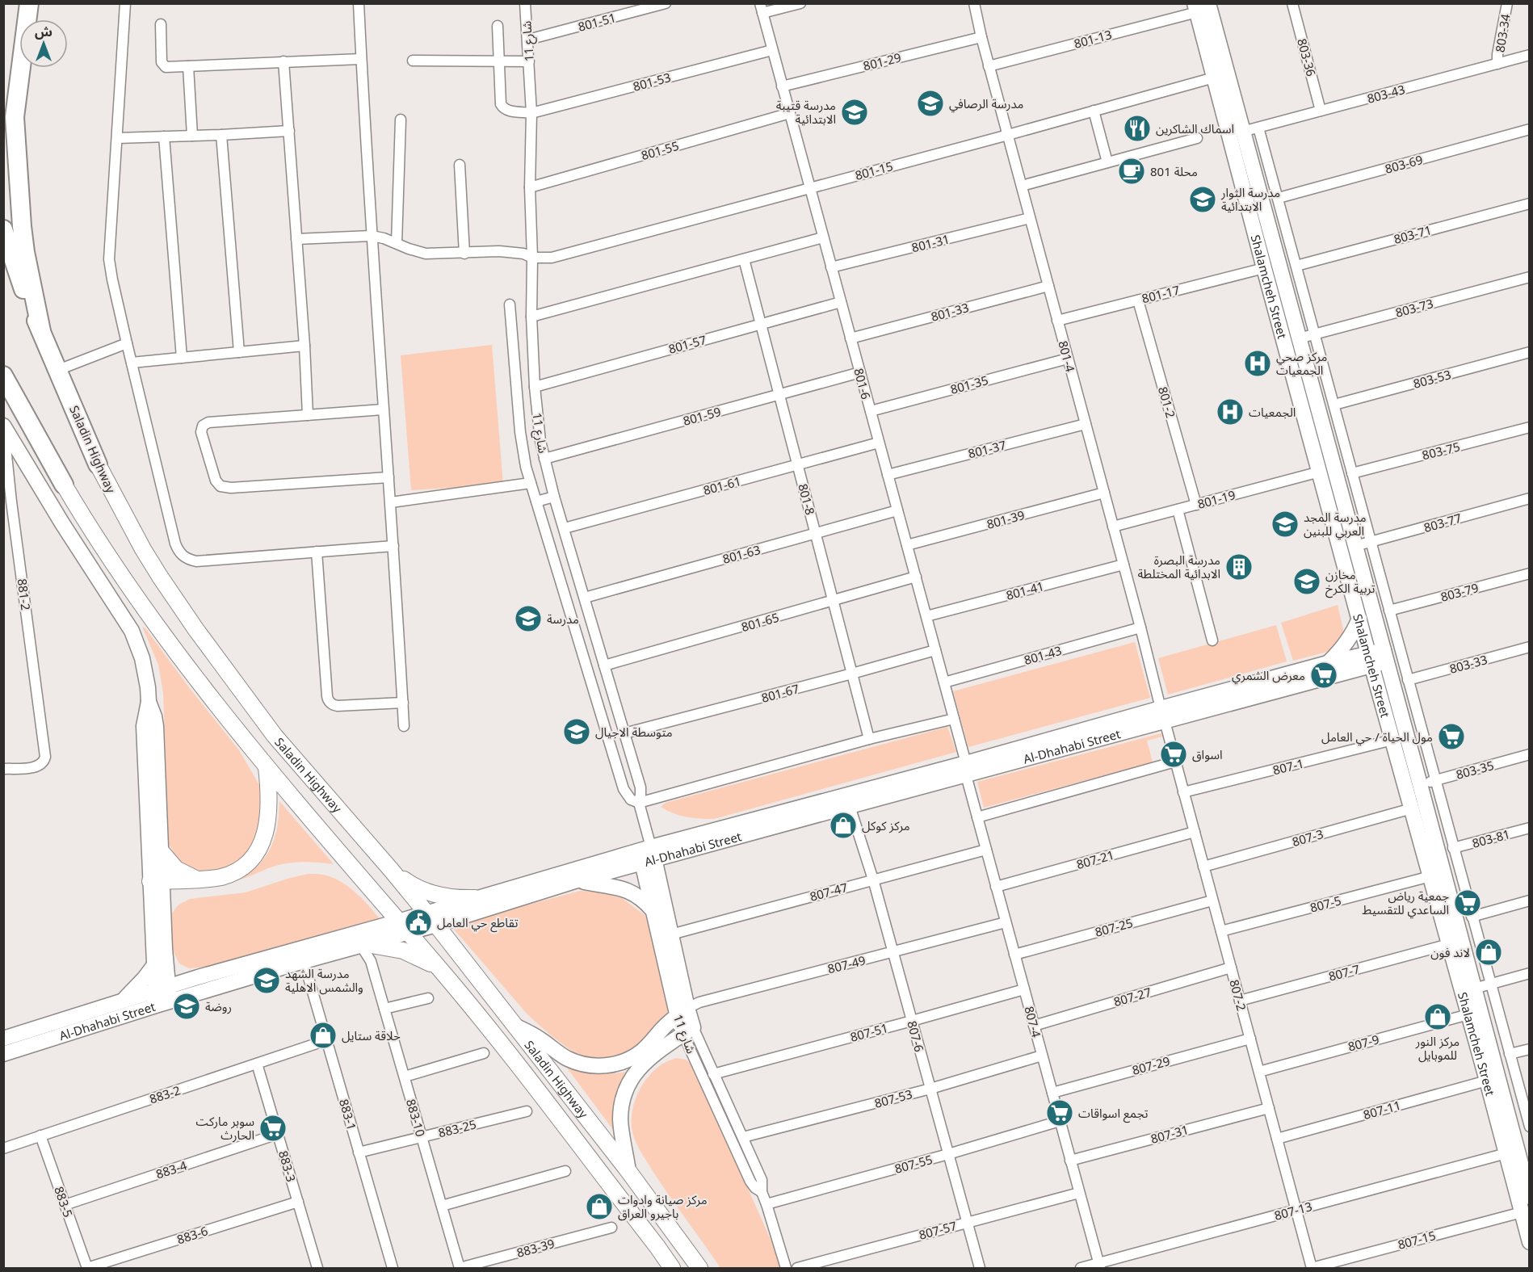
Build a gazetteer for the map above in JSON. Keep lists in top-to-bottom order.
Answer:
{
  "streets": {
    "highway": ["Saladin Highway"],
    "street": [
      "801-51",
      "803-34",
      "801-13",
      "شارع 11",
      "803-36",
      "801-29",
      "801-53",
      "803-43",
      "801-55",
      "803-69",
      "801-15",
      "803-71",
      "801-31",
      "Shalamcheh Street",
      "801-17",
      "803-73",
      "801-33",
      "801-57",
      "801-4",
      "803-53",
      "801-6",
      "801-35",
      "801-2",
      "801-59",
      "801-37",
      "803-75",
      "801-61",
      "801-8",
      "801-19",
      "801-39",
      "803-77",
      "801-63",
      "801-41",
      "803-79",
      "881-2",
      "801-65",
      "801-43",
      "803-33",
      "801-67",
      "Al-Dhahabi Street",
      "807-1",
      "803-35",
      "807-3",
      "803-81",
      "807-21",
      "807-47",
      "807-5",
      "807-25",
      "807-49",
      "807-7",
      "807-2",
      "807-27",
      "807-4",
      "807-51",
      "807-6",
      "807-9",
      "807-29",
      "883-2",
      "807-53",
      "807-11",
      "883-1",
      "883-10",
      "883-25",
      "807-31",
      "807-55",
      "883-3",
      "883-4",
      "883-5",
      "807-13",
      "807-57",
      "883-6",
      "807-15",
      "883-39"
    ]
  },
  "crossings": [
    ["801-51", "شارع 11"],
    ["803-34", "803-43"],
    ["801-13", "Shalamcheh Street"],
    ["801-13", "801-4"],
    ["شارع 11", "801-53"],
    ["شارع 11", "801-55"],
    ["شارع 11", "801-15"],
    ["شارع 11", "801-57"],
    ["شارع 11", "801-59"],
    ["شارع 11", "801-61"],
    ["شارع 11", "801-63"],
    ["شارع 11", "801-65"],
    ["شارع 11", "801-67"],
    ["شارع 11", "Al-Dhahabi Street"],
    ["شارع 11", "807-47"],
    ["شارع 11", "807-49"],
    ["شارع 11", "807-51"],
    ["شارع 11", "807-53"],
    ["شارع 11", "807-55"],
    ["803-36", "803-43"],
    ["801-29", "801-4"],
    ["801-29", "801-6"],
    ["801-53", "801-6"],
    ["803-43", "Shalamcheh Street"],
    ["801-55", "801-6"],
    ["801-15", "Shalamcheh Street"],
    ["801-15", "801-4"],
    ["801-15", "801-6"],
    ["801-31", "801-4"],
    ["801-31", "801-6"],
    ["Shalamcheh Street", "801-17"],
    ["Shalamcheh Street", "803-73"],
    ["Shalamcheh Street", "801-19"],
    ["Shalamcheh Street", "803-77"],
    ["Shalamcheh Street", "Al-Dhahabi Street"],
    ["Shalamcheh Street", "807-1"],
    ["Shalamcheh Street", "803-35"],
    ["Shalamcheh Street", "807-3"],
    ["Shalamcheh Street", "807-5"],
    ["Shalamcheh Street", "807-7"],
    ["Shalamcheh Street", "807-9"],
    ["Shalamcheh Street", "807-11"],
    ["Shalamcheh Street", "807-13"],
    ["Shalamcheh Street", "807-15"],
    ["801-17", "801-4"],
    ["801-17", "801-2"],
    ["801-33", "801-4"],
    ["801-33", "801-6"],
    ["801-57", "801-6"],
    ["801-57", "801-8"],
    ["801-4", "801-35"],
    ["801-4", "801-37"],
    ["801-4", "801-19"],
    ["801-4", "801-39"],
    ["801-4", "801-41"],
    ["801-4", "801-43"],
    ["801-4", "Al-Dhahabi Street"],
    ["801-4", "807-2"],
    ["801-6", "801-35"],
    ["801-6", "801-59"],
    ["801-6", "801-37"],
    ["801-6", "801-61"],
    ["801-6", "801-39"],
    ["801-6", "801-63"],
    ["801-6", "801-41"],
    ["801-6", "801-65"],
    ["801-6", "801-43"],
    ["801-6", "801-67"],
    ["801-6", "Al-Dhahabi Street"],
    ["801-6", "807-4"],
    ["801-2", "801-19"],
    ["801-59", "801-8"],
    ["Saladin Highway", "Al-Dhahabi Street"],
    ["801-61", "801-8"],
    ["801-8", "801-63"],
    ["801-8", "801-65"],
    ["801-8", "801-67"],
    ["Al-Dhahabi Street", "807-2"],
    ["Al-Dhahabi Street", "807-4"],
    ["Al-Dhahabi Street", "807-6"],
    ["Al-Dhahabi Street", "883-1"],
    ["Al-Dhahabi Street", "883-10"],
    ["807-1", "807-2"],
    ["807-3", "807-2"],
    ["807-21", "807-2"],
    ["807-21", "807-4"],
    ["807-47", "807-4"],
    ["807-47", "807-6"],
    ["807-5", "807-2"],
    ["807-25", "807-2"],
    ["807-25", "807-4"],
    ["807-49", "807-4"],
    ["807-49", "807-6"],
    ["807-7", "807-2"],
    ["807-2", "807-27"],
    ["807-2", "807-9"],
    ["807-2", "807-29"],
    ["807-2", "807-11"],
    ["807-2", "807-31"],
    ["807-2", "807-13"],
    ["807-2", "807-15"],
    ["807-27", "807-4"],
    ["807-4", "807-51"],
    ["807-4", "807-29"],
    ["807-4", "807-53"],
    ["807-4", "807-31"],
    ["807-4", "807-55"],
    ["807-4", "807-13"],
    ["807-4", "807-57"],
    ["807-51", "807-6"],
    ["807-6", "807-53"],
    ["807-6", "807-55"],
    ["807-6", "807-57"],
    ["883-2", "883-1"],
    ["883-2", "883-3"],
    ["883-2", "883-5"],
    ["883-1", "883-25"],
    ["883-10", "883-25"],
    ["883-10", "883-39"],
    ["883-3", "883-4"],
    ["883-3", "883-6"],
    ["883-4", "883-5"],
    ["883-5", "883-6"]
  ],
  "places": {
    "school or university": [
      "مدرسة الرصافي",
      "مدرسة قتيبة الابتدائية",
      "مدرسة الثوار الابتدائية",
      "مدرسة المجد العربي للبنين",
      "مخازن تربية الكرخ",
      "مدرسة",
      "متوسطة الاجيال",
      "مدرسة الشهد والشمس الاهلية",
      "روضة"
    ],
    "restaurant": ["اسماك الشاكرين"],
    "cafe": ["محلة 801"],
    "hospital": ["مركز صحي الجمعيات", "الجمعيات"],
    "building": ["مدرسة البصرة الابدائية المختلطة"],
    "supermarket": [
      "معرض الشمري",
      "مول الحياة / حي العامل",
      "اسواق",
      "جمعية رياض الساعدي للتقسيط",
      "تجمع اسواقات",
      "سوبر ماركت الحارث"
    ],
    "shop": [
      "مركز كوكل",
      "لاند فون",
      "مركز النور للموبايل",
      "حلاقة ستايل",
      "مركز صيانة وادوات باجيرو العراق"
    ],
    "public building": ["تقاطع حي العامل"]
  },
  "north": "top"
}
